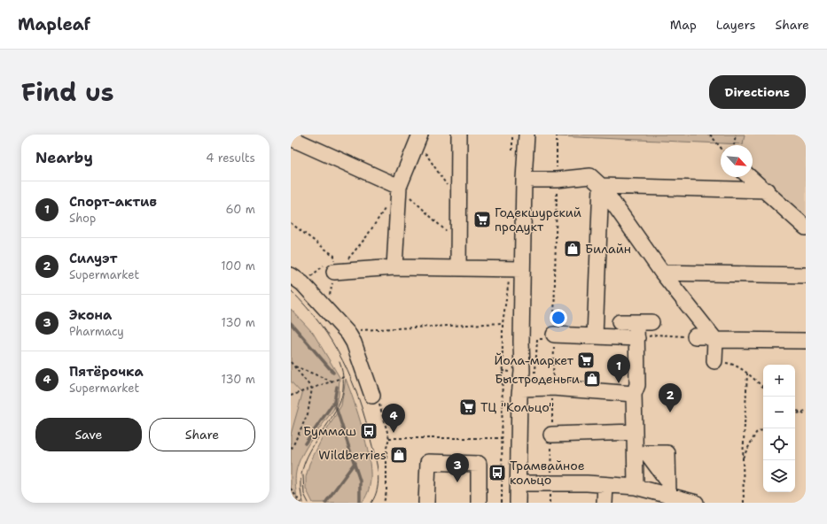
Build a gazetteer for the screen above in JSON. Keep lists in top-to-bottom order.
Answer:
{
  "places": {
    "supermarket": ["Годекшурский продукт", "Йола-маркет", "ТЦ \"Кольцо\""],
    "shop": ["Билайн", "Быстроденьги", "Wildberries"],
    "bus stop": ["Буммаш", "Трамвайное кольцо"]
  },
  "north": "bottom right",
  "page": {
    "header": "Mapleaf",
    "nav": ["Map", "Layers", "Share"],
    "title": "Find us",
    "buttons": [
      "Directions",
      ["Save", "Share"]
    ],
    "heading": ["Nearby", "4 results"],
    "list": [
      {
        "mark": "1",
        "name": "Спорт-актив",
        "note": "Shop",
        "value": "60 m"
      },
      {
        "mark": "2",
        "name": "Силуэт",
        "note": "Supermarket",
        "value": "100 m"
      },
      {
        "mark": "3",
        "name": "Экона",
        "note": "Pharmacy",
        "value": "130 m"
      },
      {
        "mark": "4",
        "name": "Пятёрочка",
        "note": "Supermarket",
        "value": "130 m"
      }
    ],
    "pins": [
      "1",
      "2",
      "4",
      "3"
    ],
    "map_buttons": ["+", "−"]
  }
}
